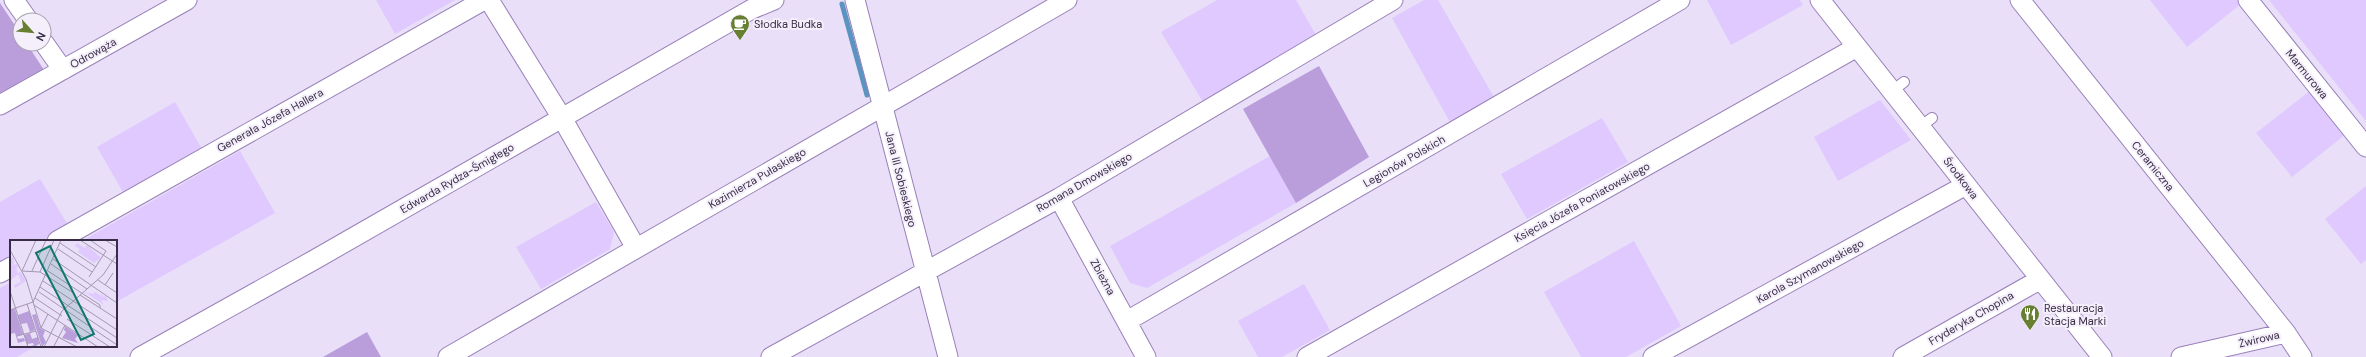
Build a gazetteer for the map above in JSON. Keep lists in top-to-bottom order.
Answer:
{
  "streets": {
    "street": [
      "Odrowąża",
      "Marmurowa",
      "Generała Józefa Hallera",
      "Legionów Polskich",
      "Ceramiczna",
      "Edwarda Rydza-Śmigłego",
      "Kazimierza Pułaskiego",
      "Środkowa",
      "Jana III Sobieskiego",
      "Romana Dmowskiego",
      "Księcia Józefa Poniatowskiego",
      "Karola Szymanowskiego",
      "Zbieżna",
      "Fryderyka Chopina",
      "Żwirowa"
    ]
  },
  "crossings": [
    ["Legionów Polskich", "Zbieżna"],
    ["Ceramiczna", "Żwirowa"],
    ["Kazimierza Pułaskiego", "Jana III Sobieskiego"],
    ["Środkowa", "Księcia Józefa Poniatowskiego"],
    ["Środkowa", "Karola Szymanowskiego"],
    ["Środkowa", "Fryderyka Chopina"],
    ["Jana III Sobieskiego", "Romana Dmowskiego"],
    ["Romana Dmowskiego", "Zbieżna"]
  ],
  "places": {
    "cafe": ["Słodka Budka"],
    "restaurant": ["Restauracja Stacja Marki"]
  },
  "north": "bottom right"
}
